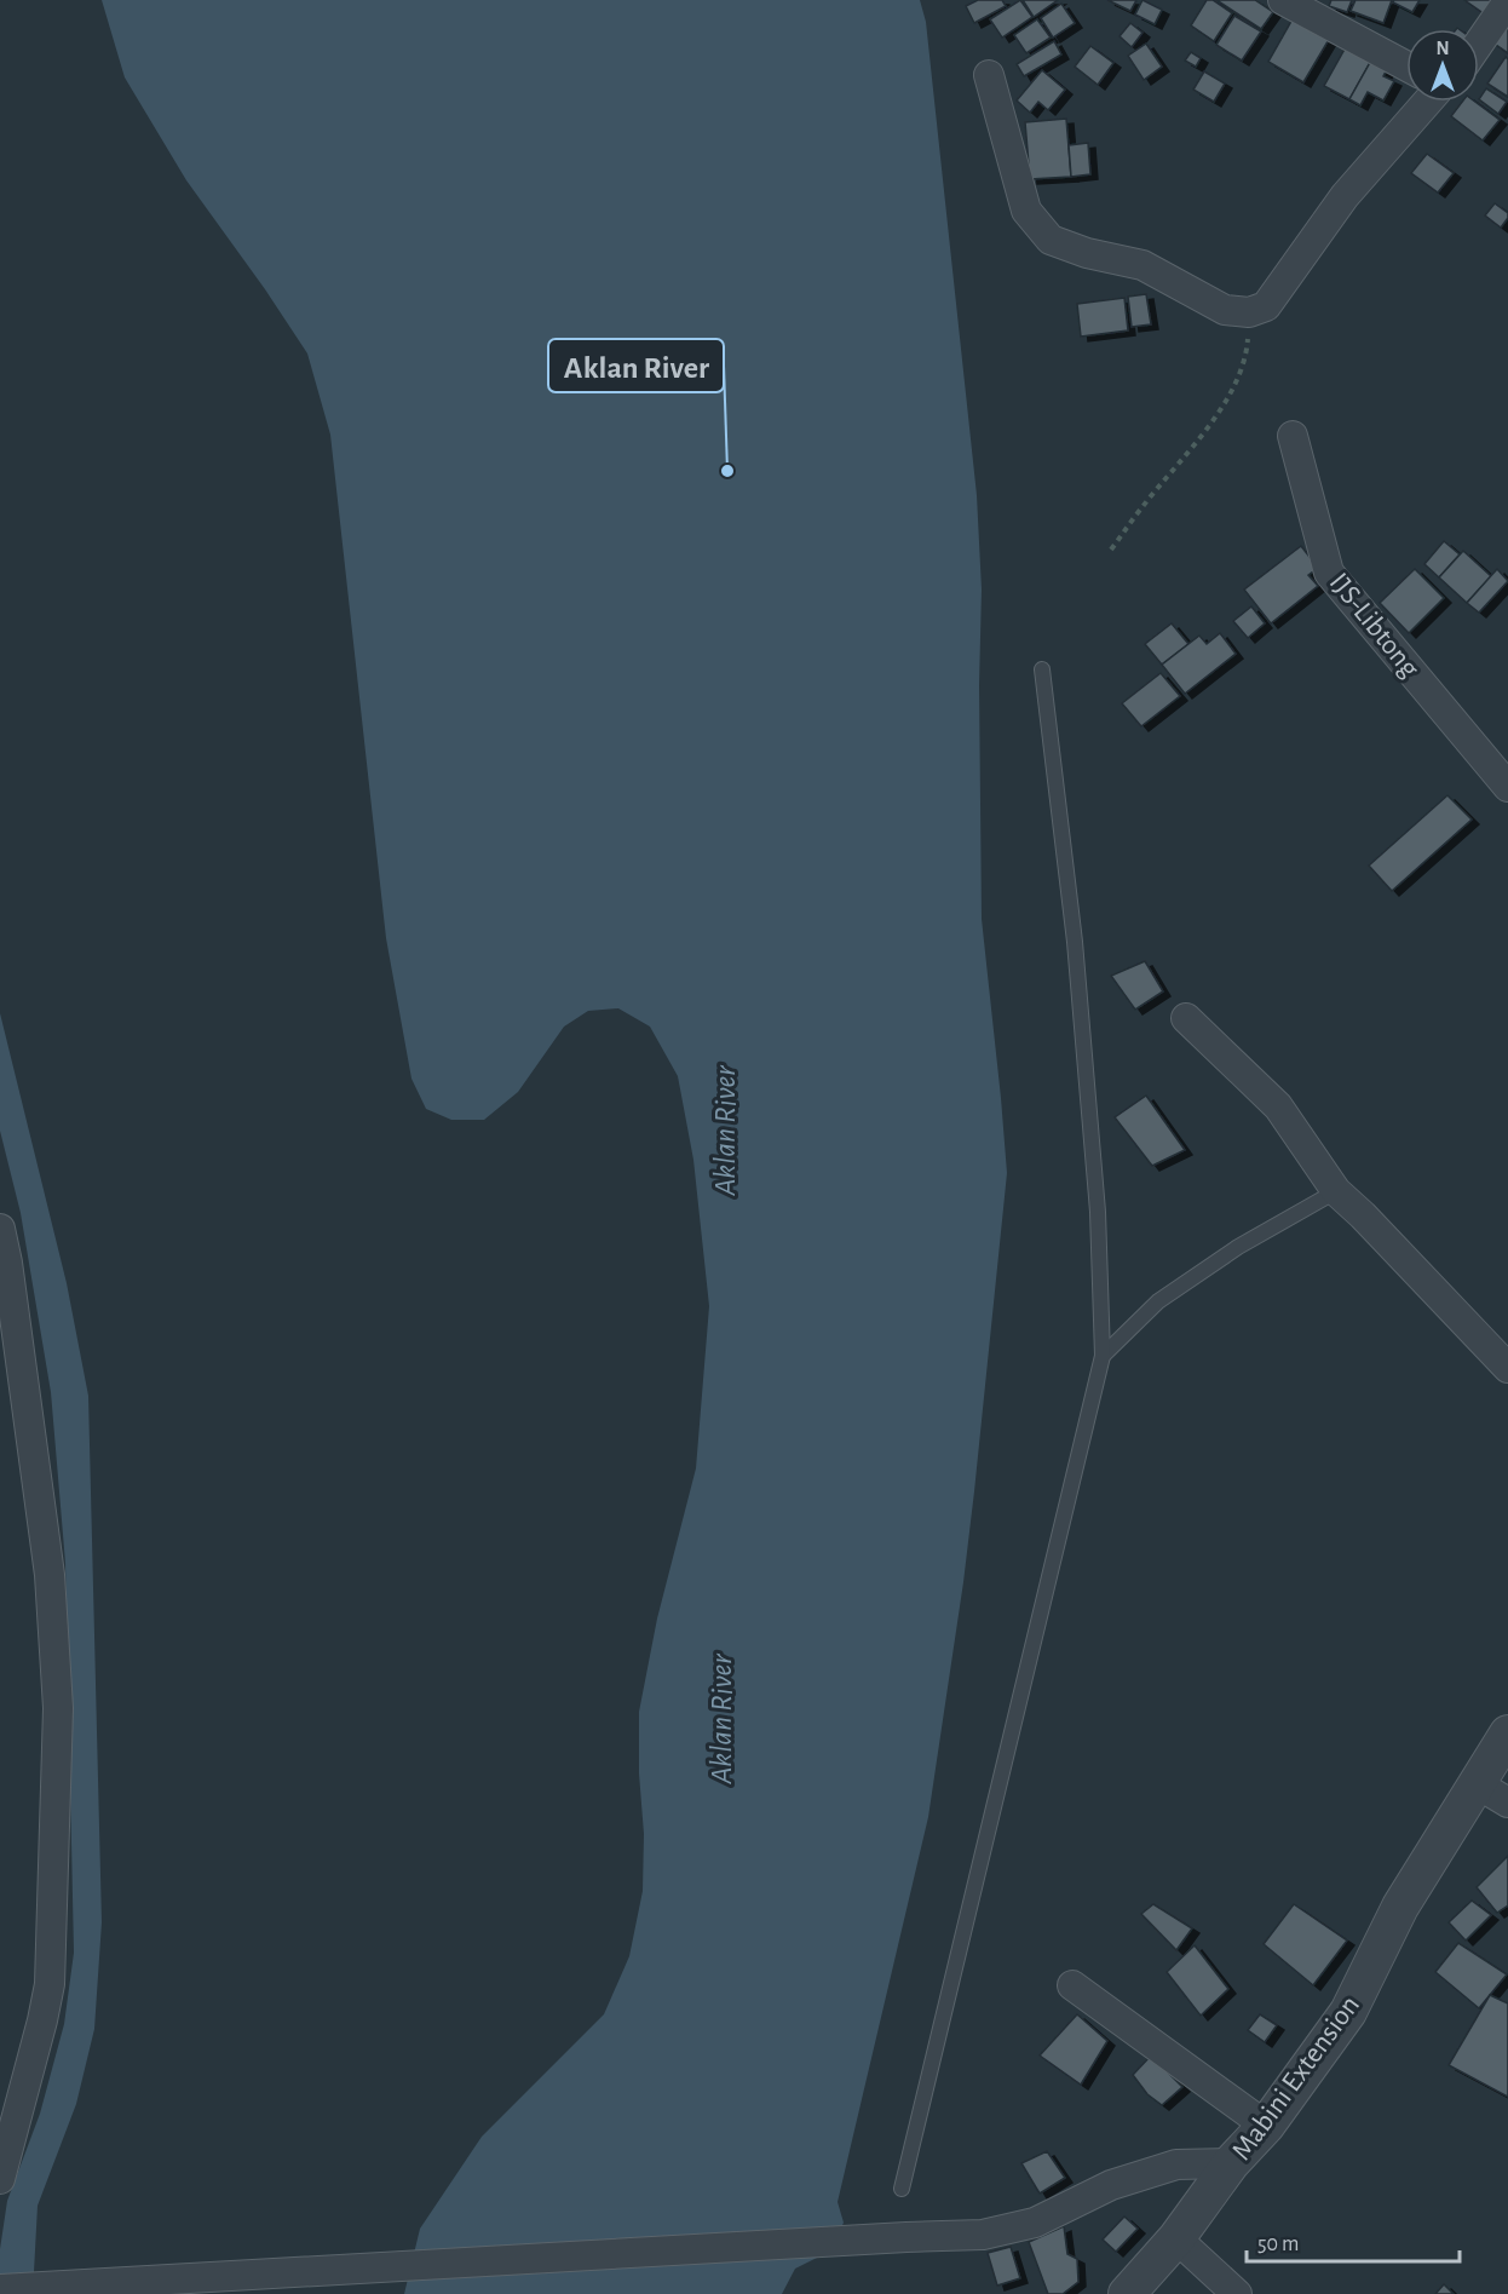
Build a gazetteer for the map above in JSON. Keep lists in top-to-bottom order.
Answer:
{
  "streets": {
    "street": ["IJS-Libtong", "Mabini Extension"]
  },
  "water": ["Aklan River"],
  "places": ["Aklan River"],
  "scale_bar": "50 m",
  "north": "top"
}
